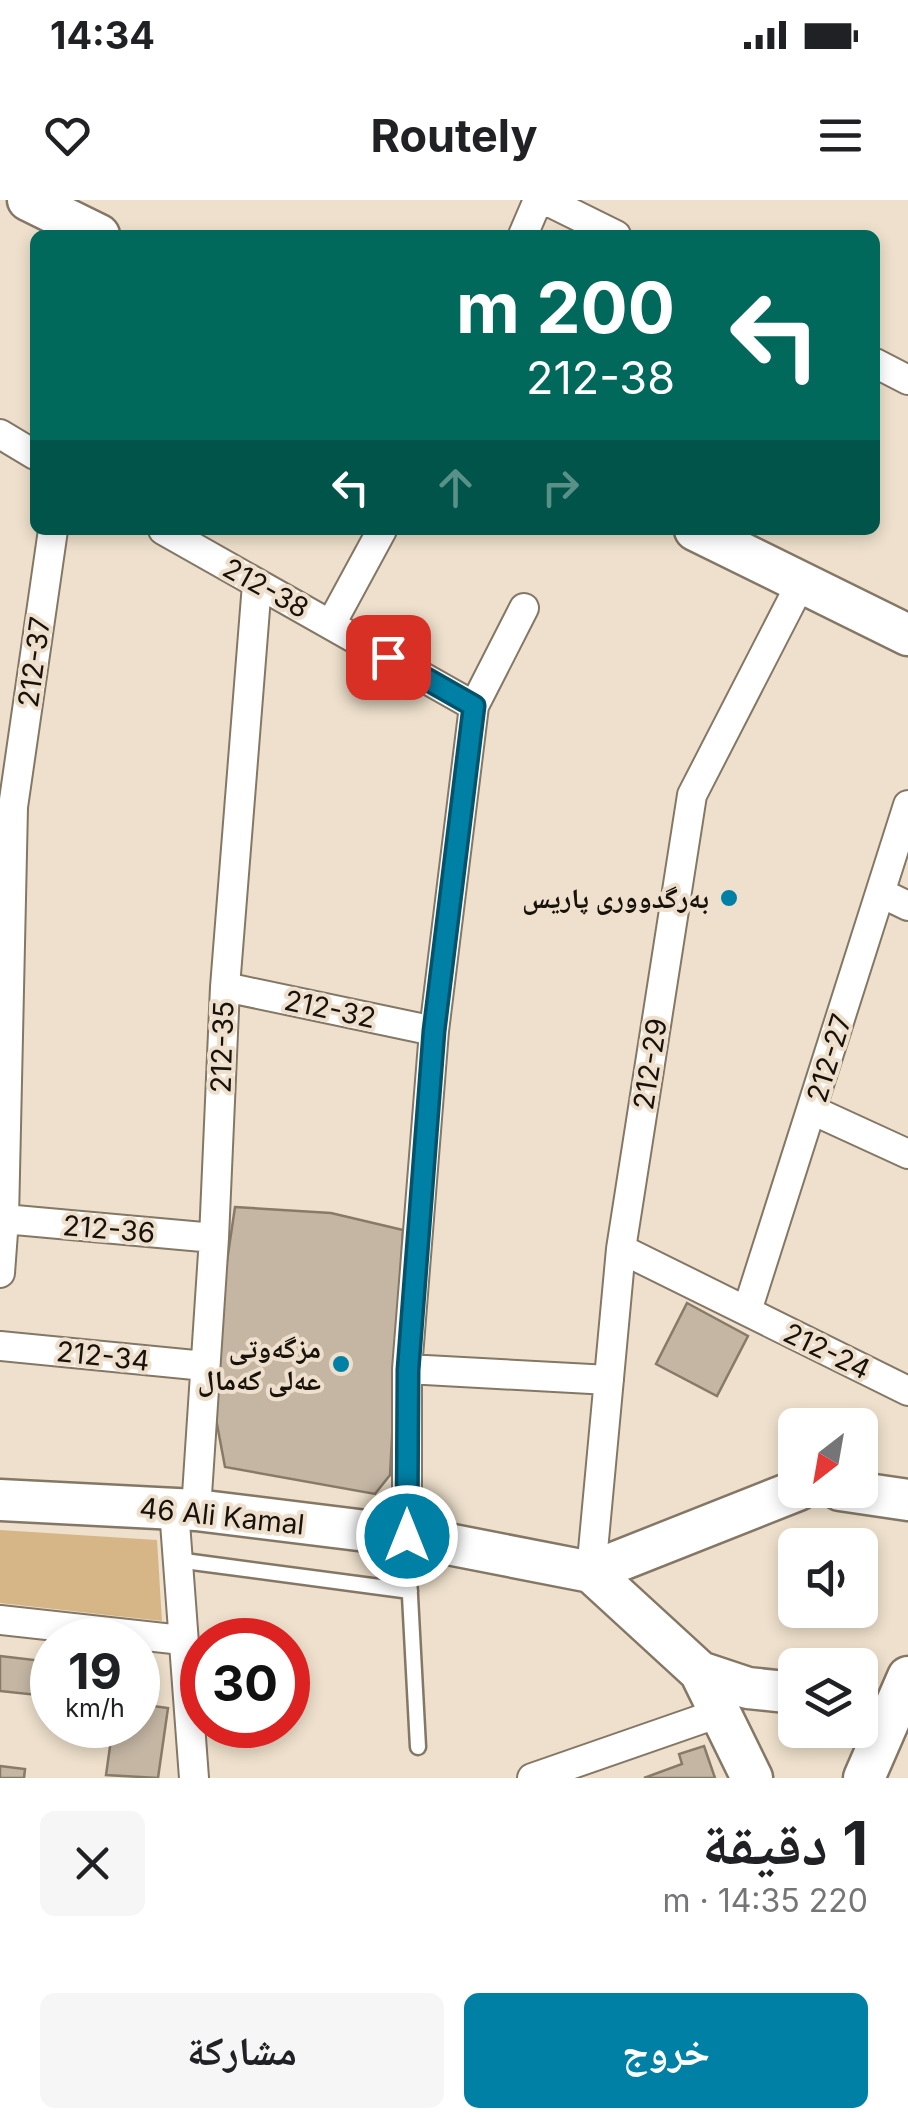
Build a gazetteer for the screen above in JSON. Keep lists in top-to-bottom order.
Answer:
{
  "streets": {
    "street": [
      "212-38",
      "212-37",
      "212-32",
      "212-35",
      "212-27",
      "212-29",
      "212-36",
      "212-24",
      "212-34",
      "46 Ali Kamal"
    ]
  },
  "crossings": [
    ["212-38", "212-35"],
    ["212-37", "212-36"],
    ["212-32", "212-35"],
    ["212-35", "212-36"],
    ["212-35", "212-34"],
    ["212-35", "46 Ali Kamal"],
    ["212-27", "212-24"],
    ["212-29", "212-24"],
    ["212-29", "46 Ali Kamal"]
  ],
  "places": ["بەرگدووری پاریس", "مزگەوتی عەلی کەمال"],
  "north": "bottom left",
  "page": {
    "status": "14:34",
    "header": "Routely",
    "turn": ["200 m", "212-38"],
    "speed": "19 km/h",
    "limit": "30",
    "heading": ["1 دقيقة", "220 m · 14:35"],
    "buttons": ["خروج", "مشاركة"]
  }
}
